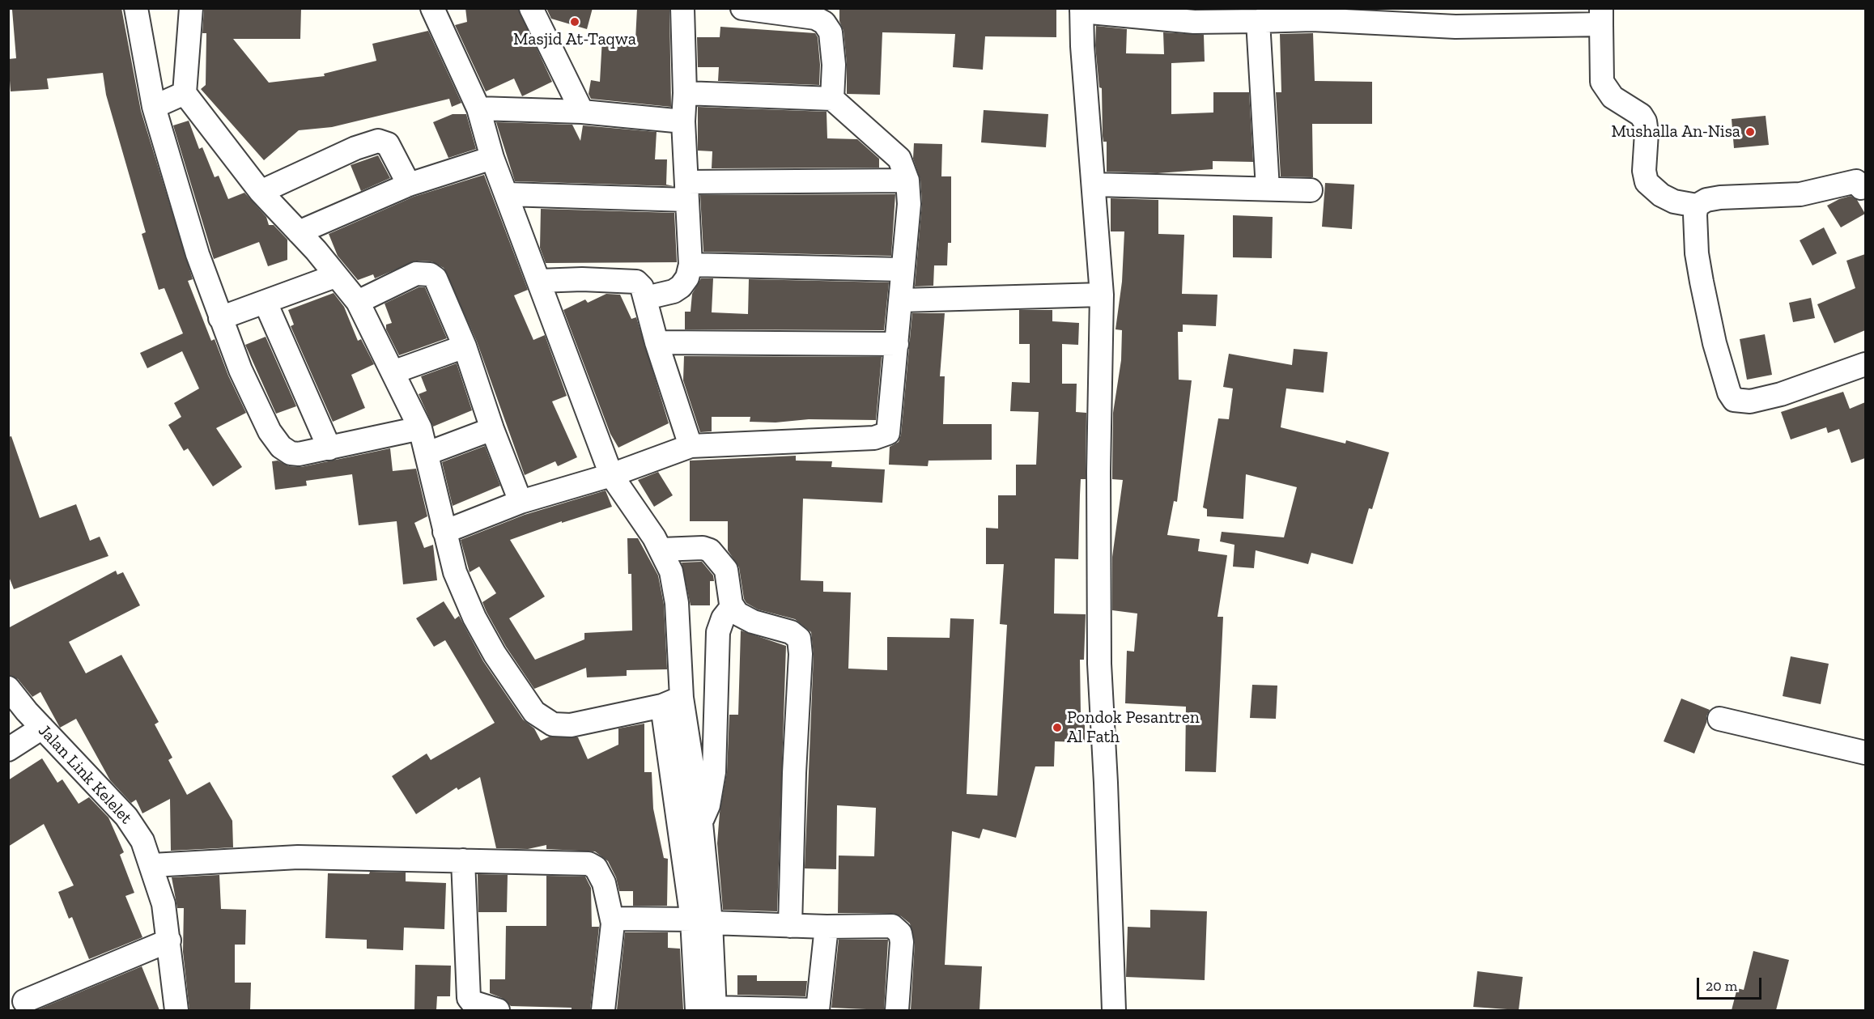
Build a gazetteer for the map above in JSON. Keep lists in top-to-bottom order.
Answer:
{
  "streets": {
    "street": ["Jalan Link Kelelet"]
  },
  "places": ["Masjid At-Taqwa", "Mushalla An-Nisa", "Pondok Pesantren Al Fath"],
  "scale_bar": "20 m"
}
